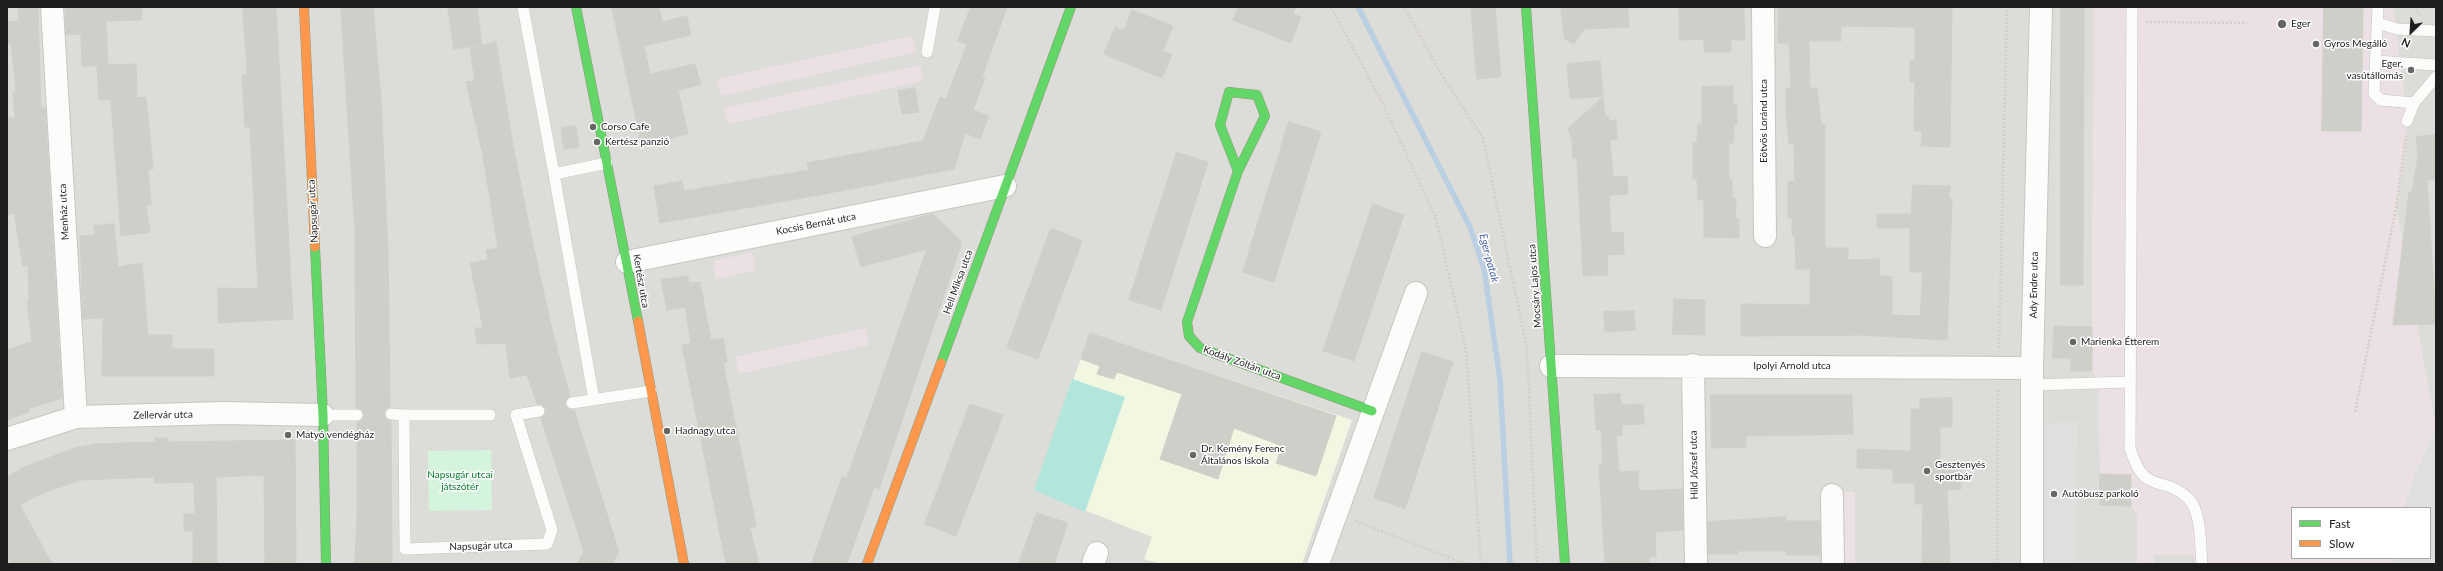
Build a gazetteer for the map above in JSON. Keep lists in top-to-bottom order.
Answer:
{
  "streets": {
    "street": [
      "Eötvös Loránd utca",
      "Napsugár utca",
      "Menház utca",
      "Kocsis Bernát utca",
      "Kertész utca",
      "Hell Miksa utca",
      "Ady Endre utca",
      "Mocsáry Lajos utca",
      "Kodály Zoltán utca",
      "Ipolyi Arnold utca",
      "Zellervár utca",
      "Hild József utca"
    ]
  },
  "crossings": [
    ["Napsugár utca", "Zellervár utca"],
    ["Menház utca", "Zellervár utca"],
    ["Kocsis Bernát utca", "Kertész utca"],
    ["Kocsis Bernát utca", "Hell Miksa utca"],
    ["Ady Endre utca", "Ipolyi Arnold utca"],
    ["Mocsáry Lajos utca", "Ipolyi Arnold utca"],
    ["Ipolyi Arnold utca", "Hild József utca"]
  ],
  "water": ["Eger-patak"],
  "parks": ["Napsugár utcai játszótér"],
  "places": [
    "Eger",
    "Gyros Megálló",
    "Eger, vasútállomás",
    "Corso Cafe",
    "Kertész panzió",
    "Marienka Étterem",
    "Hadnagy utca",
    "Matyó vendégház",
    "Dr. Kemény Ferenc Általános Iskola",
    "Gesztenyés sportbár",
    "Autóbusz parkoló"
  ],
  "legend": ["Fast", "Slow"],
  "north": "bottom left"
}
